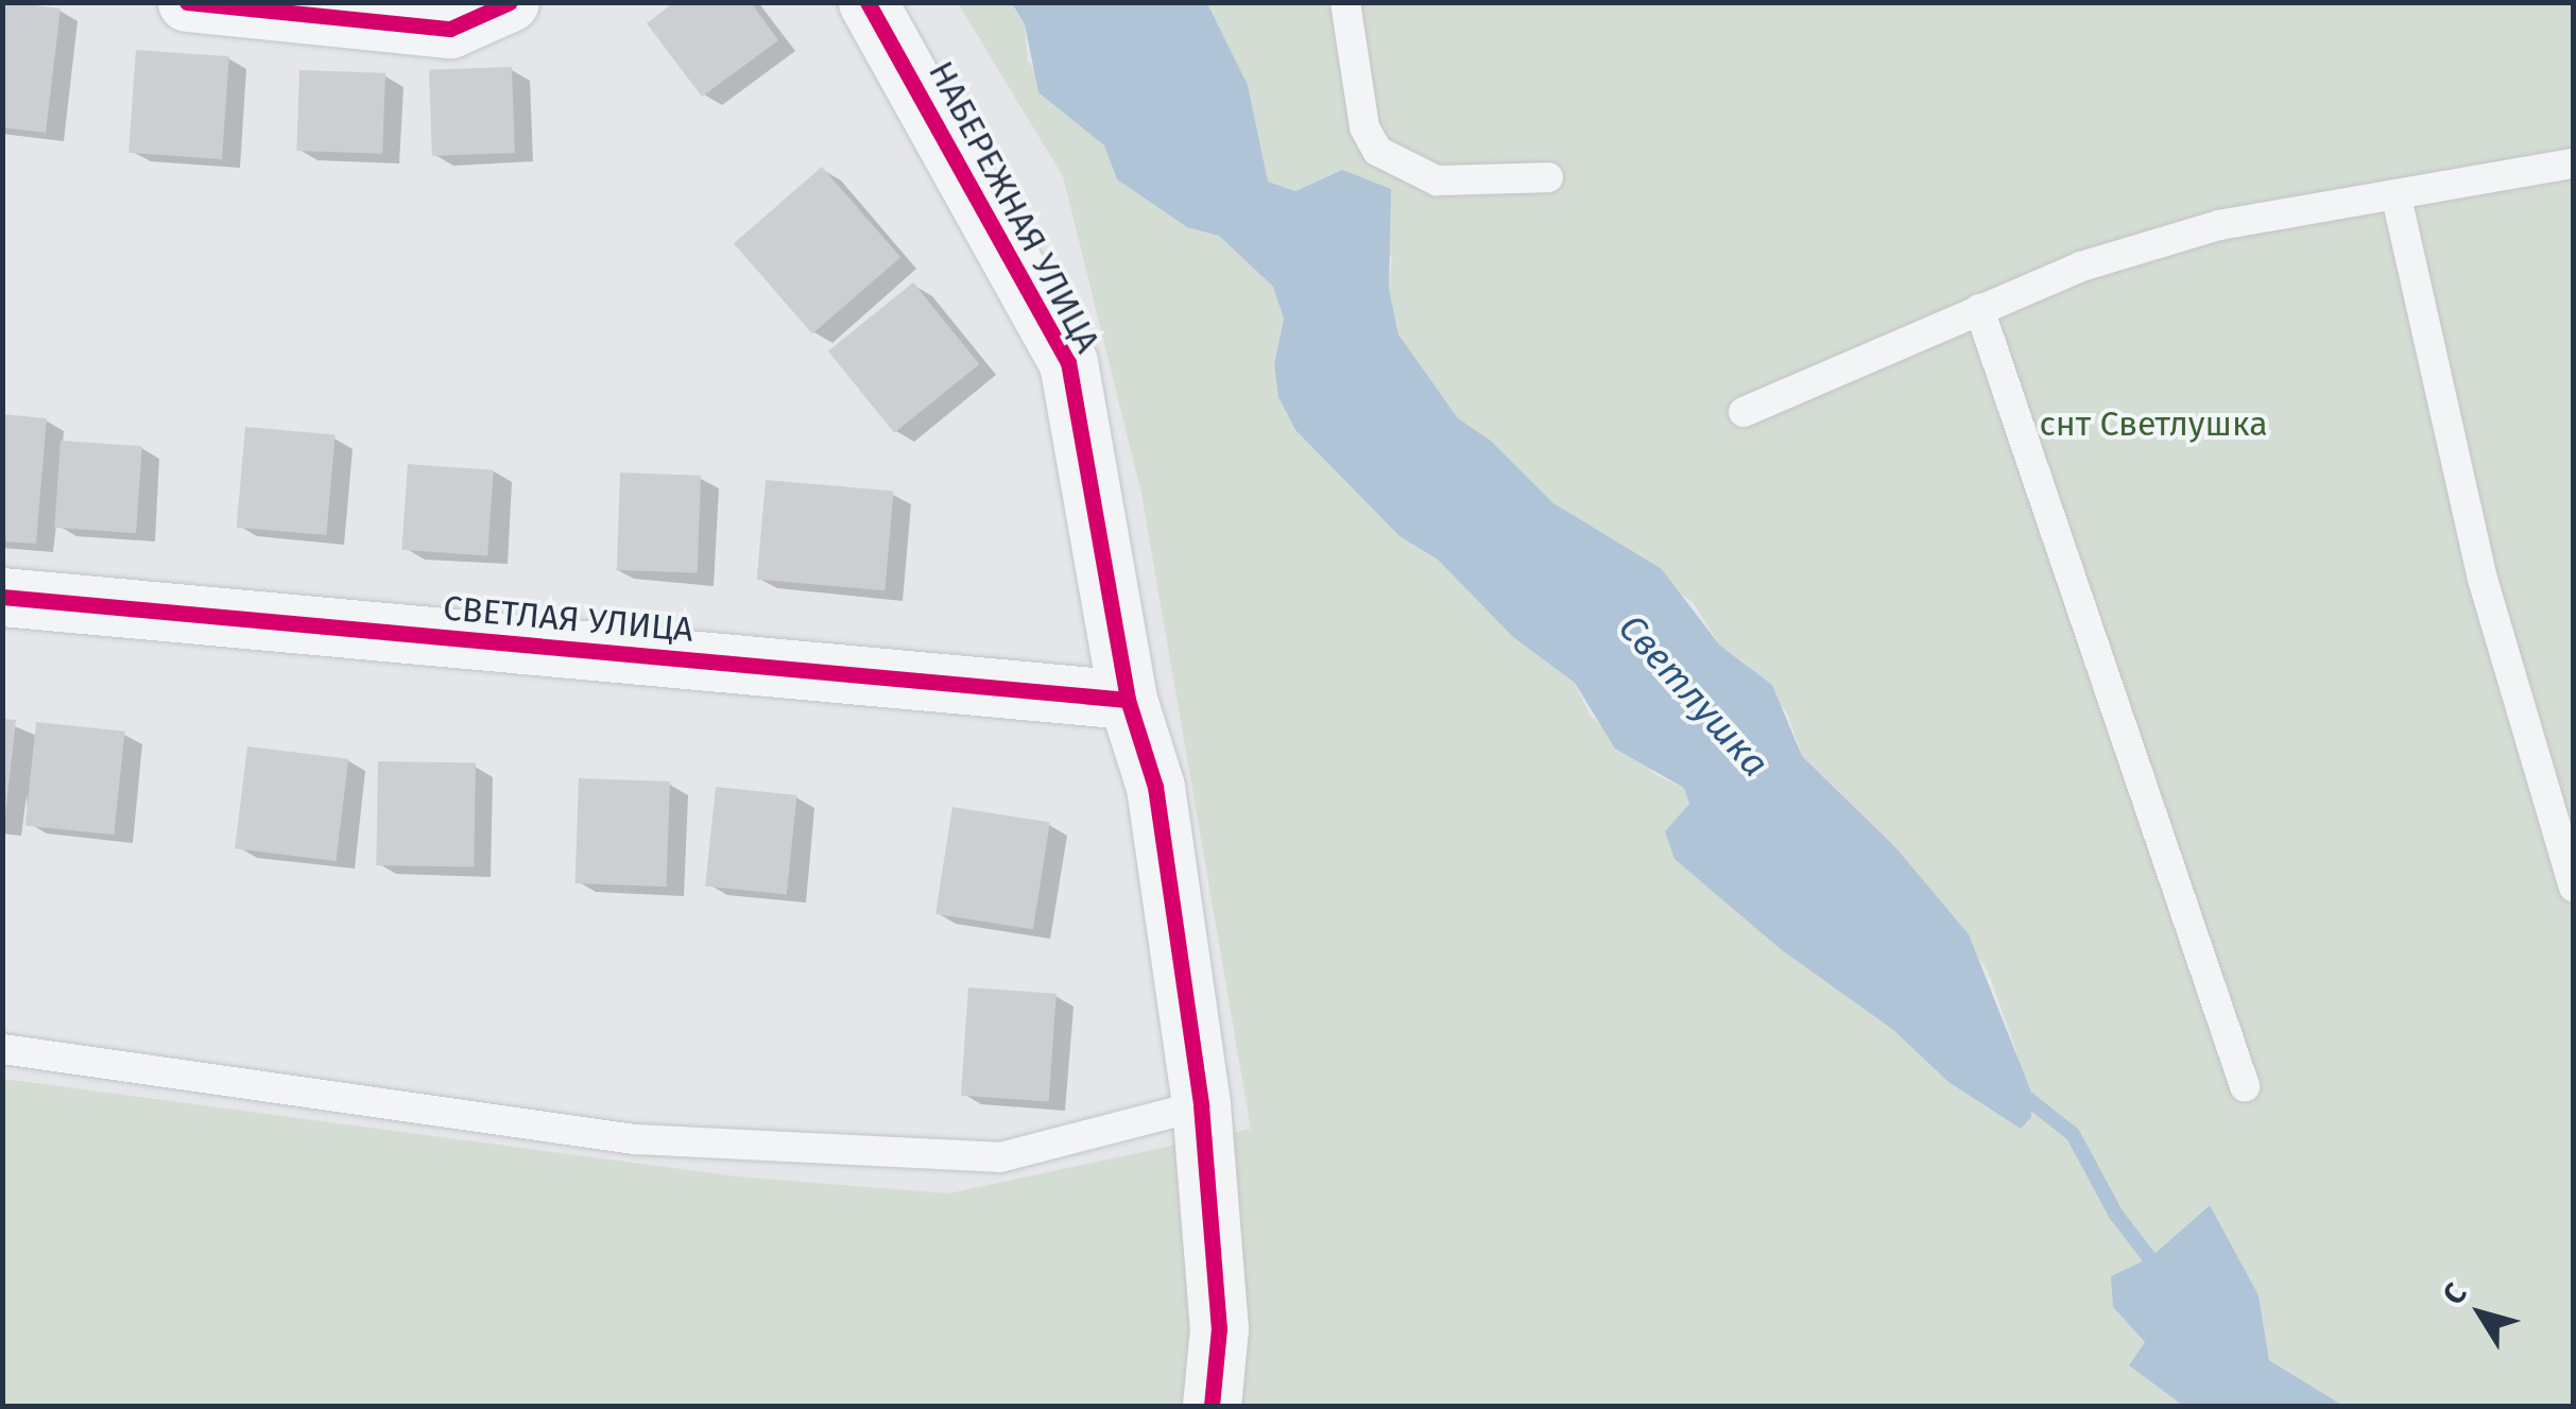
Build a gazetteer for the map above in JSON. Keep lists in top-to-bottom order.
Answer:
{
  "streets": {
    "street": ["НАБЕРЕЖНАЯ УЛИЦА", "СВЕТЛАЯ УЛИЦА"]
  },
  "crossings": [
    ["НАБЕРЕЖНАЯ УЛИЦА", "СВЕТЛАЯ УЛИЦА"]
  ],
  "water": ["Светлушка"],
  "parks": ["снт Светлушка"],
  "north": "top left"
}
